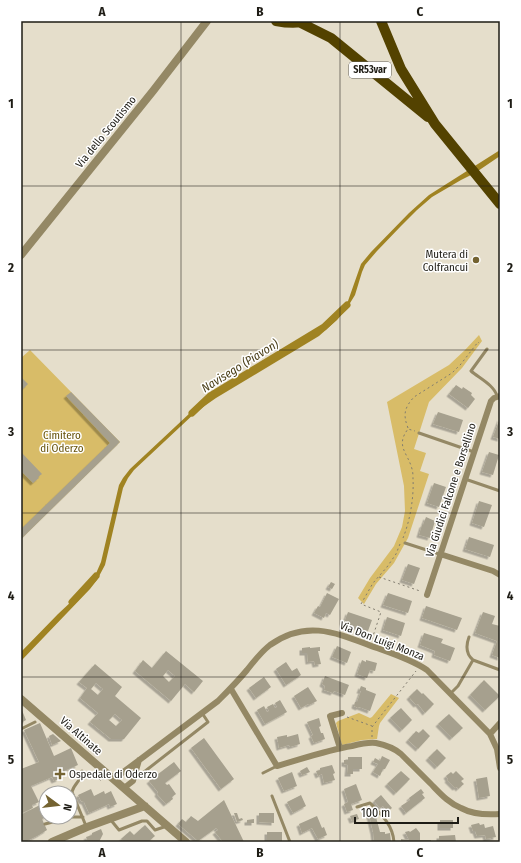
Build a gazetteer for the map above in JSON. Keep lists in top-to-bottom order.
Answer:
{
  "streets": {
    "main road": ["SR53var"],
    "street": [
      "Via dello Scoutismo",
      "Via Giudici Falcone e Borsellino",
      "Via Don Luigi Monza",
      "Via Altinate"
    ]
  },
  "crossings": [
    ["Via Don Luigi Monza", "Via Altinate"]
  ],
  "water": ["Navisego (Piavon)"],
  "parks": ["Cimitero di Oderzo"],
  "places": {
    "other": ["Mutera di Colfrancui"],
    "health": ["Ospedale di Oderzo"]
  },
  "scale_bar": "100 m",
  "north": "right",
  "grid": {
    "columns": ["A", "B", "C"],
    "rows": [
      "1",
      "2",
      "3",
      "4",
      "5"
    ]
  }
}
